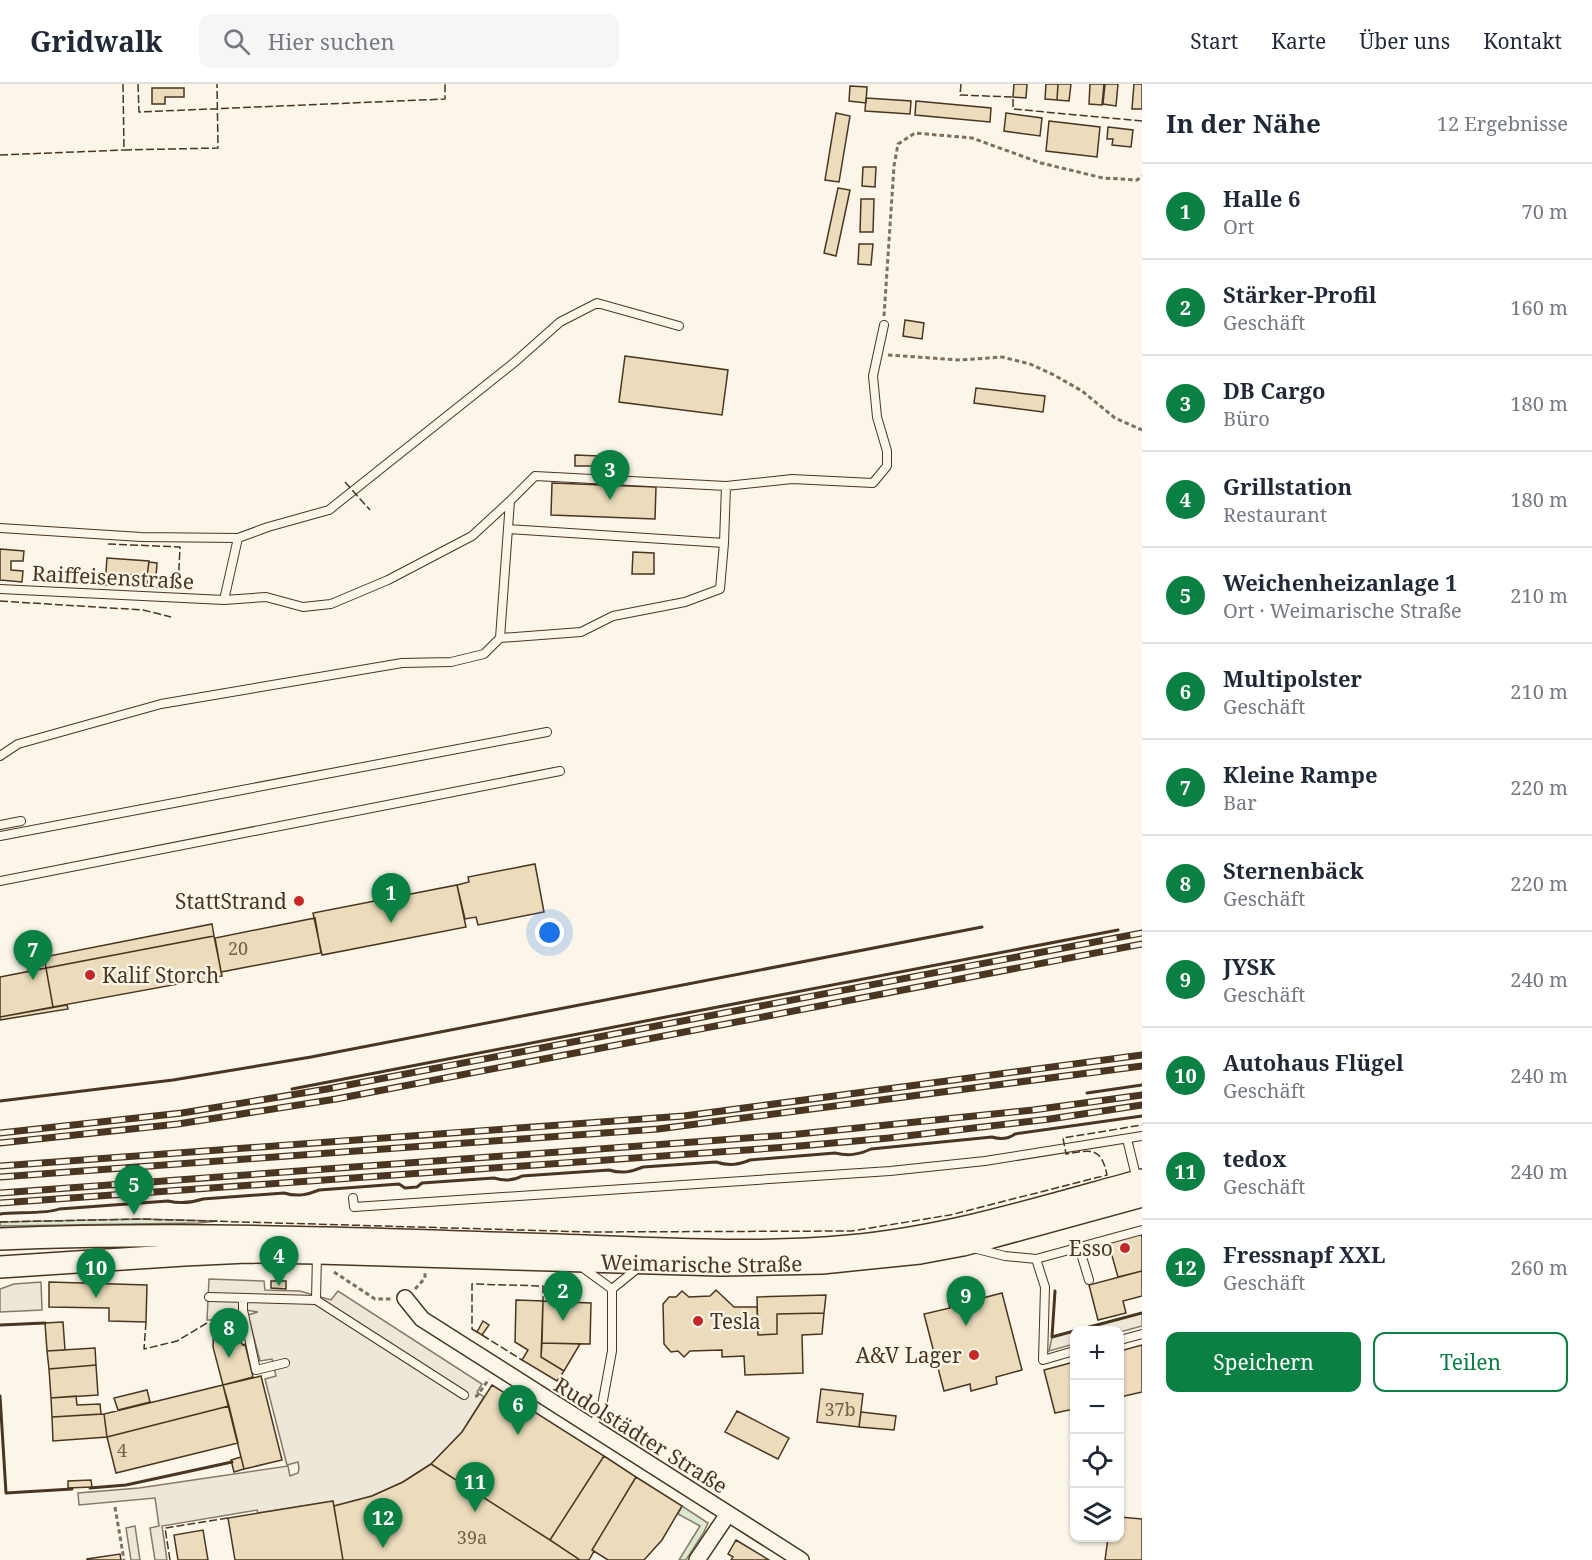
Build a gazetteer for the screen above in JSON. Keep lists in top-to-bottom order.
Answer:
{
  "streets": {
    "main road": ["Weimarische Straße"],
    "street": ["Rudolstädter Straße"],
    "lane": ["Raiffeisenstraße"]
  },
  "places": [
    "StattStrand",
    "Kalif Storch",
    "Esso",
    "Tesla",
    "A&V Lager"
  ],
  "house_numbers": [
    "20",
    "37b",
    "4",
    "39a"
  ],
  "page": {
    "header": "Gridwalk",
    "search": "Hier suchen",
    "nav": [
      "Start",
      "Karte",
      "Über uns",
      "Kontakt"
    ],
    "heading": ["In der Nähe", "12 Ergebnisse"],
    "list": [
      {
        "mark": "1",
        "name": "Halle 6",
        "note": "Ort",
        "value": "70 m"
      },
      {
        "mark": "2",
        "name": "Stärker-Profil",
        "note": "Geschäft",
        "value": "160 m"
      },
      {
        "mark": "3",
        "name": "DB Cargo",
        "note": "Büro",
        "value": "180 m"
      },
      {
        "mark": "4",
        "name": "Grillstation",
        "note": "Restaurant",
        "value": "180 m"
      },
      {
        "mark": "5",
        "name": "Weichenheizanlage 1",
        "note": "Ort · Weimarische Straße",
        "value": "210 m"
      },
      {
        "mark": "6",
        "name": "Multipolster",
        "note": "Geschäft",
        "value": "210 m"
      },
      {
        "mark": "7",
        "name": "Kleine Rampe",
        "note": "Bar",
        "value": "220 m"
      },
      {
        "mark": "8",
        "name": "Sternenbäck",
        "note": "Geschäft",
        "value": "220 m"
      },
      {
        "mark": "9",
        "name": "JYSK",
        "note": "Geschäft",
        "value": "240 m"
      },
      {
        "mark": "10",
        "name": "Autohaus Flügel",
        "note": "Geschäft",
        "value": "240 m"
      },
      {
        "mark": "11",
        "name": "tedox",
        "note": "Geschäft",
        "value": "240 m"
      },
      {
        "mark": "12",
        "name": "Fressnapf XXL",
        "note": "Geschäft",
        "value": "260 m"
      }
    ],
    "pins": [
      "3",
      "1",
      "7",
      "5",
      "4",
      "10",
      "2",
      "9",
      "8",
      "6",
      "11",
      "12"
    ],
    "buttons": ["Speichern", "Teilen"],
    "map_buttons": ["+", "−"]
  }
}
